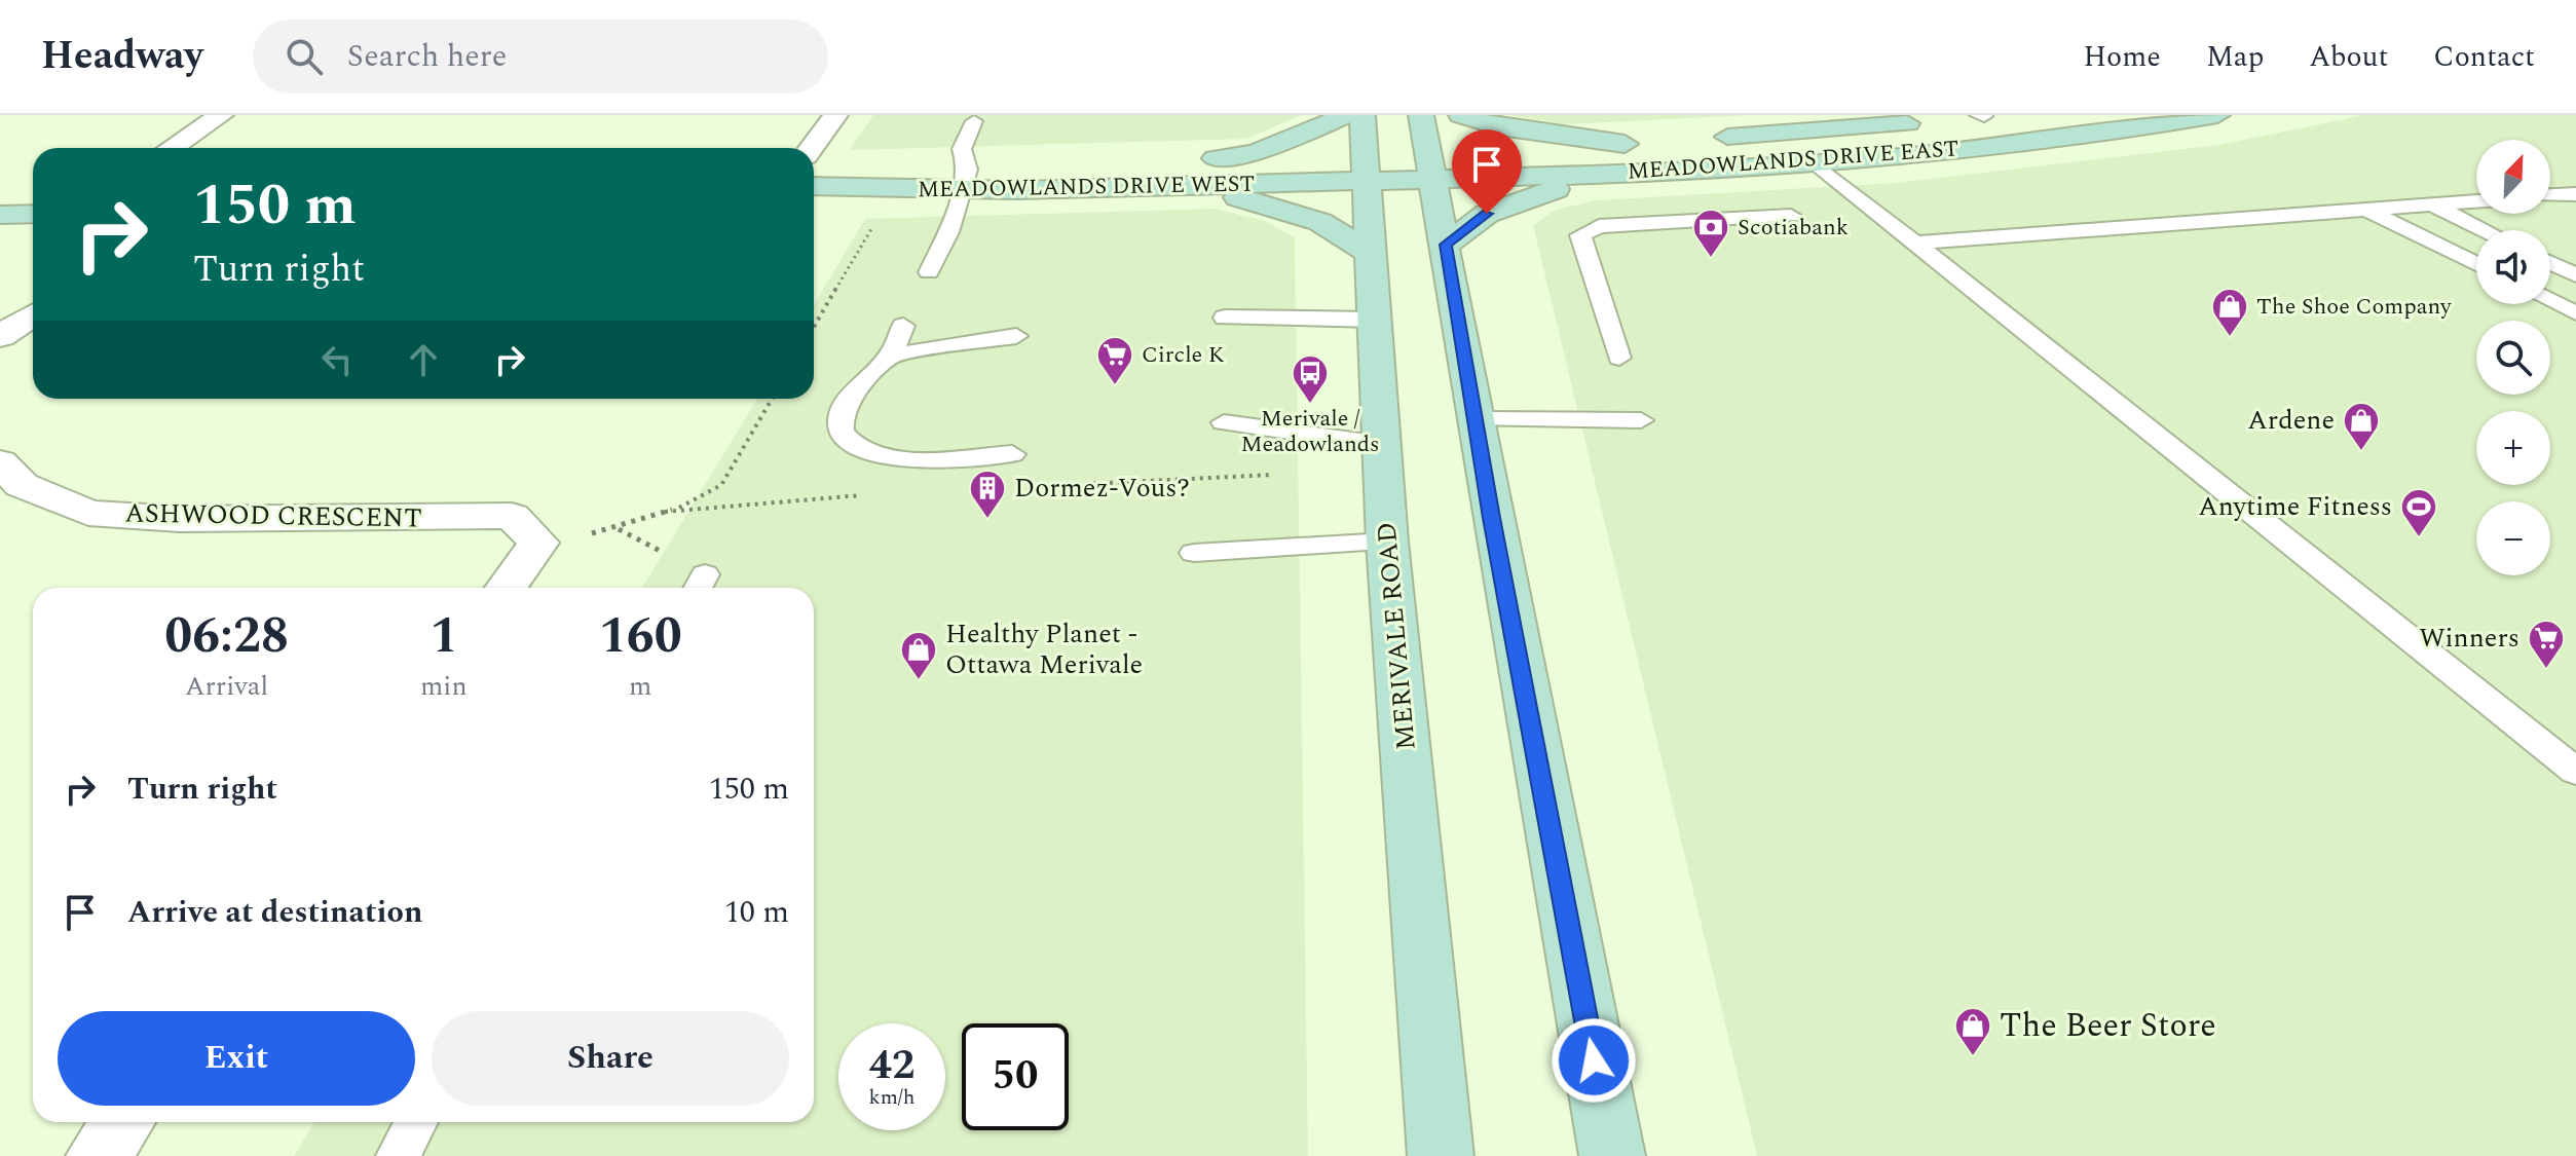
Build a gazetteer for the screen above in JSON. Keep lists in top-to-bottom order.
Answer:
{
  "streets": {
    "main road": ["MEADOWLANDS DRIVE EAST", "MEADOWLANDS DRIVE WEST", "MERIVALE ROAD"],
    "street": ["ASHWOOD CRESCENT"]
  },
  "crossings": [
    ["MEADOWLANDS DRIVE EAST", "MEADOWLANDS DRIVE WEST"],
    ["MEADOWLANDS DRIVE EAST", "MERIVALE ROAD"],
    ["MEADOWLANDS DRIVE WEST", "MERIVALE ROAD"]
  ],
  "places": {
    "bank": ["Scotiabank"],
    "shop": [
      "The Shoe Company",
      "Ardene",
      "Healthy Planet - Ottawa Merivale",
      "The Beer Store"
    ],
    "supermarket": ["Circle K", "Winners"],
    "bus stop": ["Merivale / Meadowlands"],
    "building": ["Dormez-Vous?"],
    "sports": ["Anytime Fitness"]
  },
  "north": "top right",
  "page": {
    "header": "Headway",
    "search": "Search here",
    "nav": [
      "Home",
      "Map",
      "About",
      "Contact"
    ],
    "map_buttons": ["+", "−"],
    "turn": ["150 m", "Turn right"],
    "eta": [
      "06:28",
      "Arrival",
      "1",
      "min",
      "160",
      "m"
    ],
    "list": [
      {
        "name": "Turn right",
        "value": "150 m"
      },
      {
        "name": "Arrive at destination",
        "value": "10 m"
      }
    ],
    "buttons": ["Exit", "Share"],
    "speed": "42 km/h",
    "limit": "50"
  }
}
